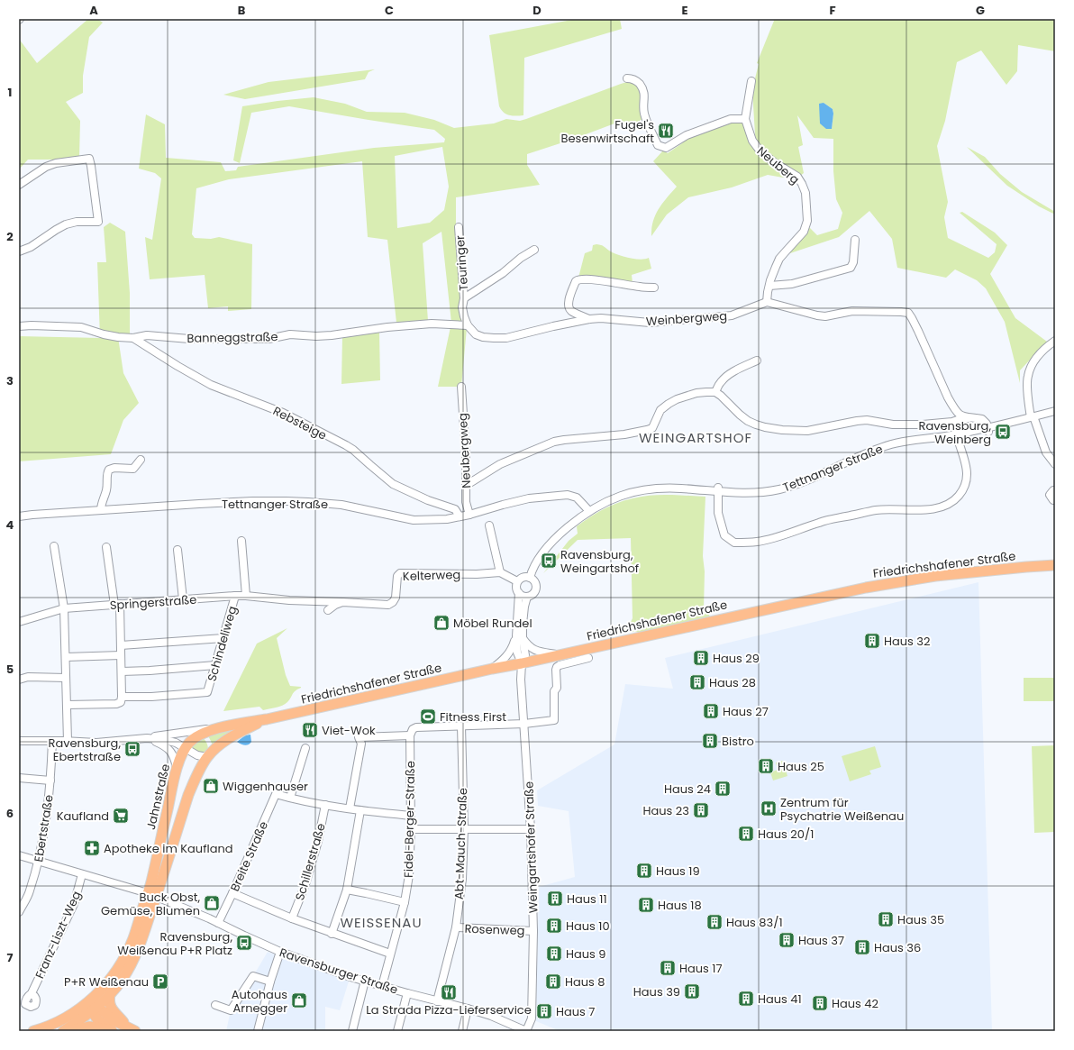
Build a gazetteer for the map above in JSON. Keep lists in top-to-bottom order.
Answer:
{
  "streets": {
    "main road": ["Friedrichshafener Straße", "Jahnstraße"],
    "street": [
      "Neuberg",
      "Teuringer",
      "Weinbergweg",
      "Banneggstraße",
      "Rebsteige",
      "Neubergweg",
      "Tettnanger Straße",
      "Kelterweg",
      "Springerstraße",
      "Schindeliweg",
      "Fidel-Berger-Straße",
      "Ebertstraße",
      "Abt-Mauch-Straße",
      "Weingartshofer Straße",
      "Breite Straße",
      "Schillerstraße",
      "Rosenweg",
      "Franz-Liszt-Weg",
      "Ravensburger Straße"
    ]
  },
  "crossings": [
    ["Neuberg", "Weinbergweg"],
    ["Weinbergweg", "Banneggstraße"],
    ["Banneggstraße", "Rebsteige"],
    ["Rebsteige", "Tettnanger Straße"],
    ["Neubergweg", "Tettnanger Straße"],
    ["Friedrichshafener Straße", "Jahnstraße"],
    ["Friedrichshafener Straße", "Weingartshofer Straße"],
    ["Kelterweg", "Springerstraße"],
    ["Springerstraße", "Schindeliweg"],
    ["Jahnstraße", "Ravensburger Straße"],
    ["Fidel-Berger-Straße", "Ravensburger Straße"],
    ["Ebertstraße", "Ravensburger Straße"],
    ["Abt-Mauch-Straße", "Rosenweg"],
    ["Abt-Mauch-Straße", "Ravensburger Straße"],
    ["Weingartshofer Straße", "Rosenweg"],
    ["Weingartshofer Straße", "Ravensburger Straße"],
    ["Breite Straße", "Ravensburger Straße"],
    ["Franz-Liszt-Weg", "Ravensburger Straße"]
  ],
  "districts": ["WEINGARTSHOF", "WEISSENAU"],
  "places": {
    "restaurant": ["Fugel's Besenwirtschaft", "Viet-Wok", "La Strada Pizza-Lieferservice"],
    "bus stop": [
      "Ravensburg, Weinberg",
      "Ravensburg, Weingartshof",
      "Ravensburg, Ebertstraße",
      "Ravensburg, Weißenau P+R Platz"
    ],
    "shop": [
      "Möbel Rundel",
      "Wiggenhauser",
      "Buck Obst, Gemüse, Blumen",
      "Autohaus Arnegger"
    ],
    "building": [
      "Haus 32",
      "Haus 29",
      "Haus 28",
      "Haus 27",
      "Bistro",
      "Haus 25",
      "Haus 24",
      "Haus 23",
      "Haus 20/1",
      "Haus 19",
      "Haus 11",
      "Haus 18",
      "Haus 35",
      "Haus 83/1",
      "Haus 10",
      "Haus 37",
      "Haus 36",
      "Haus 9",
      "Haus 17",
      "Haus 8",
      "Haus 39",
      "Haus 41",
      "Haus 42",
      "Haus 7"
    ],
    "sports": ["Fitness First"],
    "hospital": ["Zentrum für Psychatrie Weißenau"],
    "supermarket": ["Kaufland"],
    "pharmacy": ["Apotheke im Kaufland"],
    "parking": ["P+R Weißenau"]
  },
  "grid": {
    "columns": [
      "A",
      "B",
      "C",
      "D",
      "E",
      "F",
      "G"
    ],
    "rows": [
      "1",
      "2",
      "3",
      "4",
      "5",
      "6",
      "7"
    ]
  }
}
